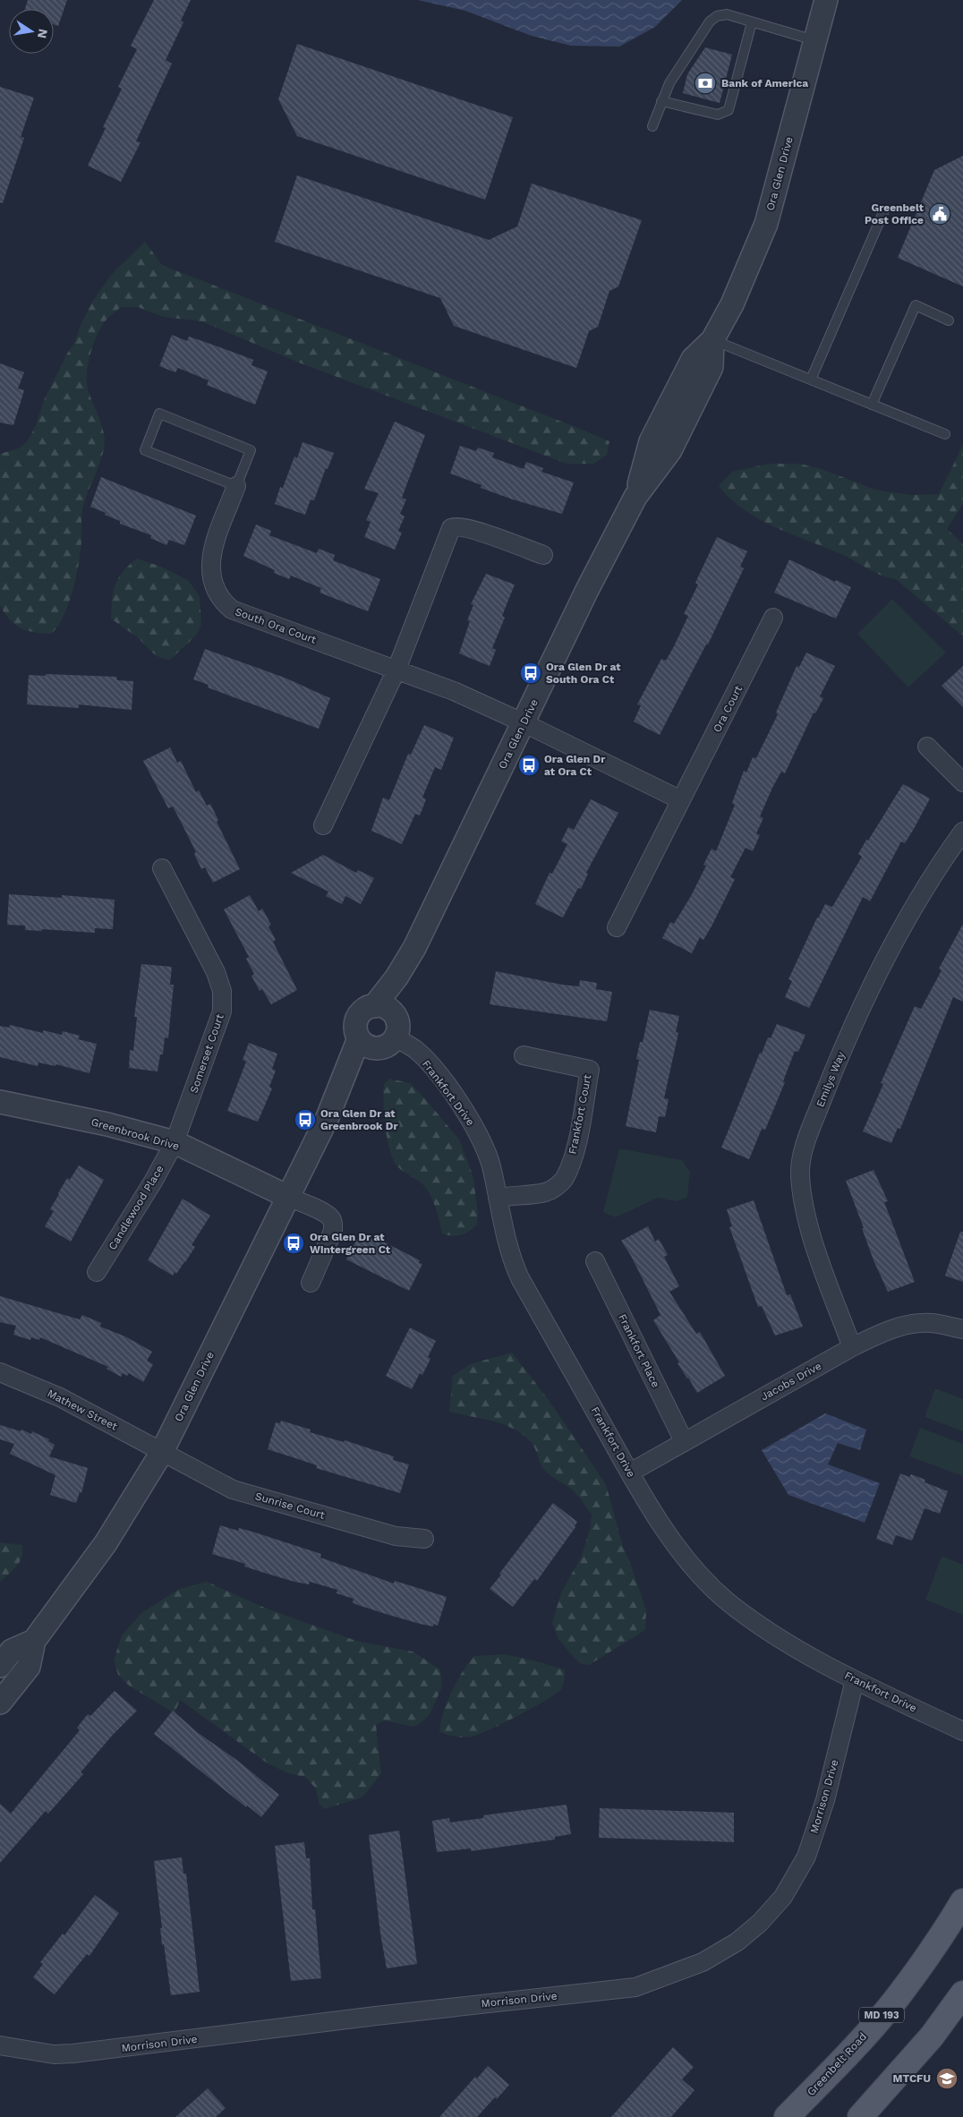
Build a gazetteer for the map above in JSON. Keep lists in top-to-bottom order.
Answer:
{
  "streets": {
    "main road": ["MD 193", "Greenbelt Road"],
    "street": [
      "Ora Glen Drive",
      "South Ora Court",
      "Ora Court",
      "Somerset Court",
      "Emilys Way",
      "Frankfort Drive",
      "Frankfort Court",
      "Greenbrook Drive",
      "Candlewood Place",
      "Frankfort Place",
      "Jacobs Drive",
      "Mathew Street",
      "Sunrise Court",
      "Morrison Drive"
    ]
  },
  "crossings": [
    ["Ora Glen Drive", "South Ora Court"],
    ["Ora Glen Drive", "Frankfort Drive"],
    ["Ora Glen Drive", "Greenbrook Drive"],
    ["Ora Glen Drive", "Mathew Street"],
    ["Ora Glen Drive", "Sunrise Court"],
    ["Somerset Court", "Greenbrook Drive"],
    ["Somerset Court", "Candlewood Place"],
    ["Emilys Way", "Jacobs Drive"],
    ["Frankfort Drive", "Frankfort Court"],
    ["Frankfort Drive", "Jacobs Drive"],
    ["Frankfort Drive", "Morrison Drive"],
    ["Greenbrook Drive", "Candlewood Place"],
    ["Frankfort Place", "Jacobs Drive"],
    ["Mathew Street", "Sunrise Court"]
  ],
  "places": {
    "bank": ["Bank of America"],
    "public building": ["Greenbelt Post Office"],
    "bus stop": [
      "Ora Glen Dr at South Ora Ct",
      "Ora Glen Dr at Ora Ct",
      "Ora Glen Dr at Greenbrook Dr",
      "Ora Glen Dr at Wintergreen Ct"
    ],
    "school or university": ["MTCFU"]
  },
  "north": "right"
}
